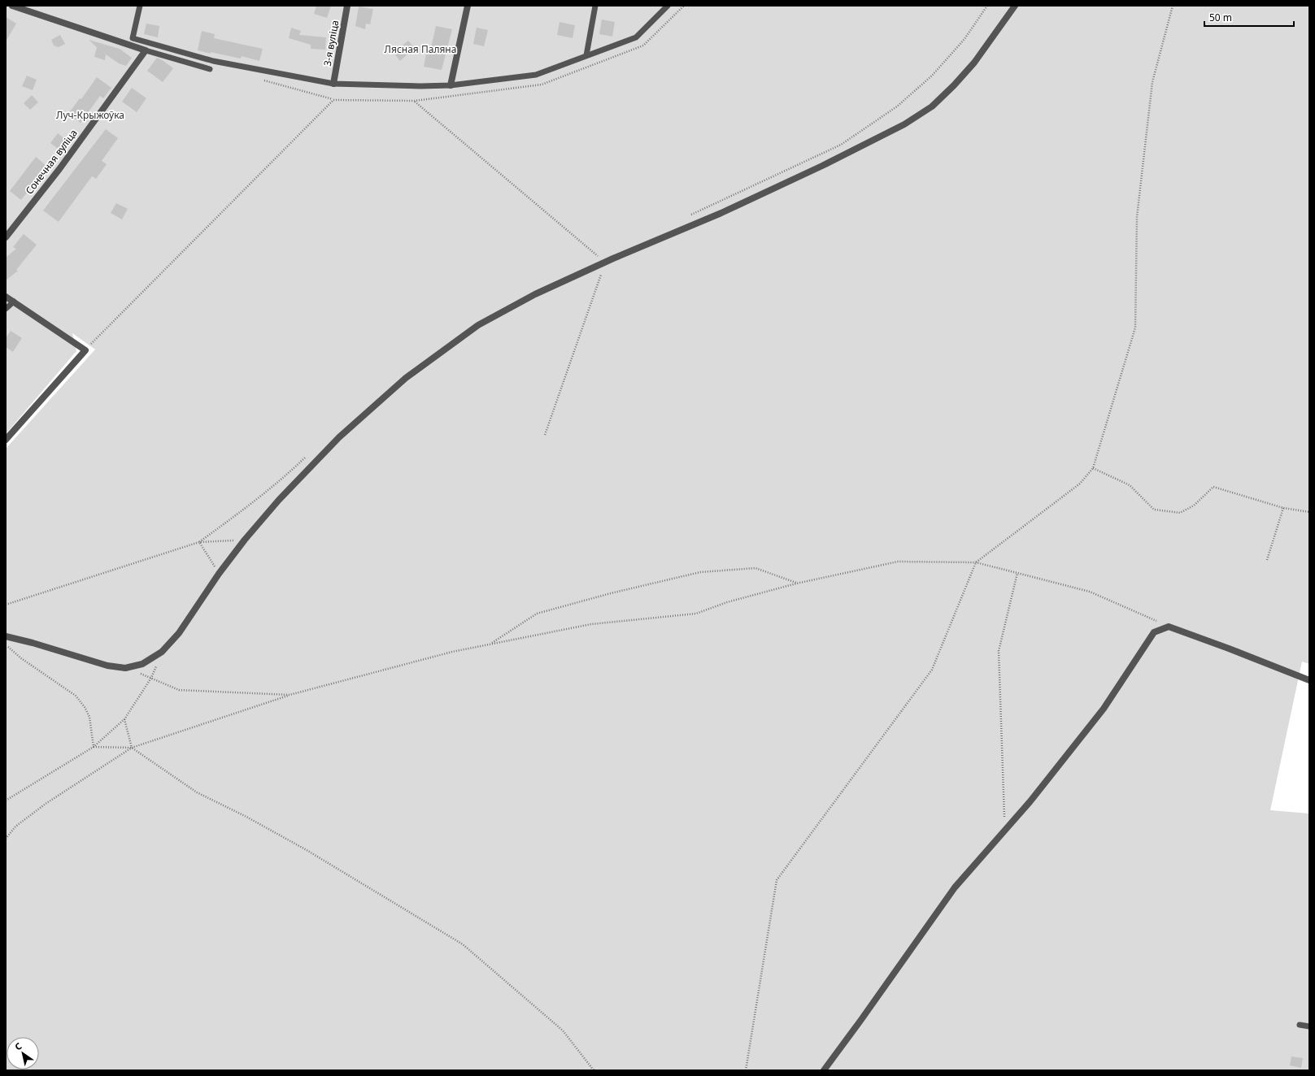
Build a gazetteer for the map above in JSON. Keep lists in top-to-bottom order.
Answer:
{
  "streets": {
    "street": ["3-я вуліца", "Сонечная вуліца"]
  },
  "parks": ["Лясная Паляна", "Луч-Крыжоўка"],
  "scale_bar": "50 m",
  "north": "top left"
}
